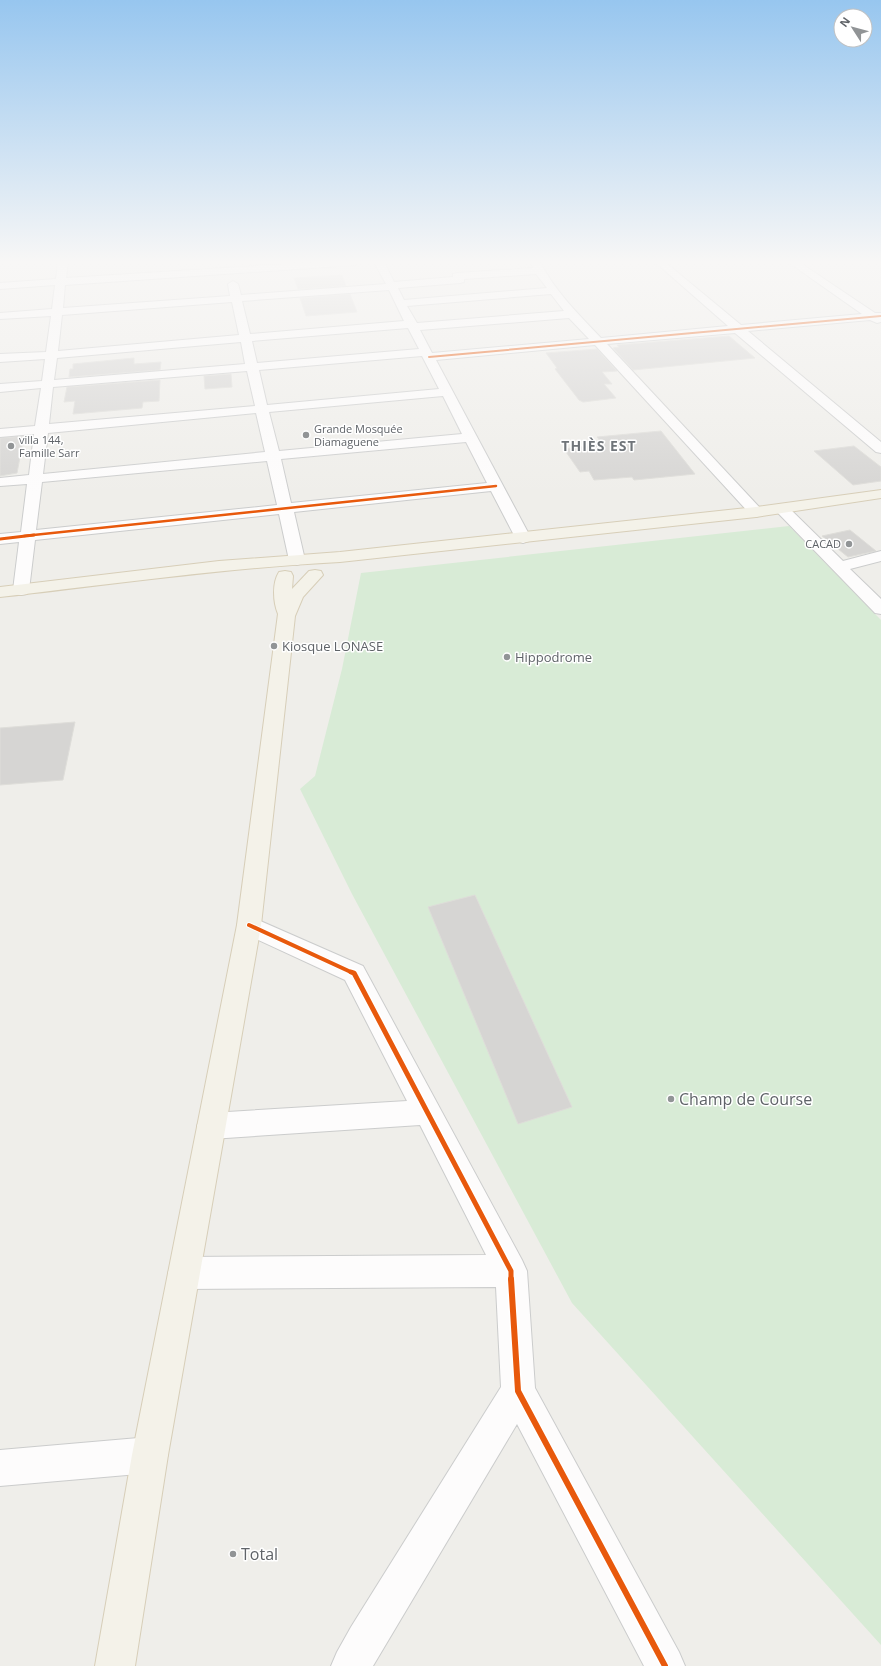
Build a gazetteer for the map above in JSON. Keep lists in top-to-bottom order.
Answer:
{
  "districts": ["THIÈS EST"],
  "places": [
    "Grande Mosquée Diamaguene",
    "villa 144, Famille Sarr",
    "CACAD",
    "Kiosque LONASE",
    "Hippodrome",
    "Champ de Course",
    "Total"
  ],
  "north": "top left"
}
